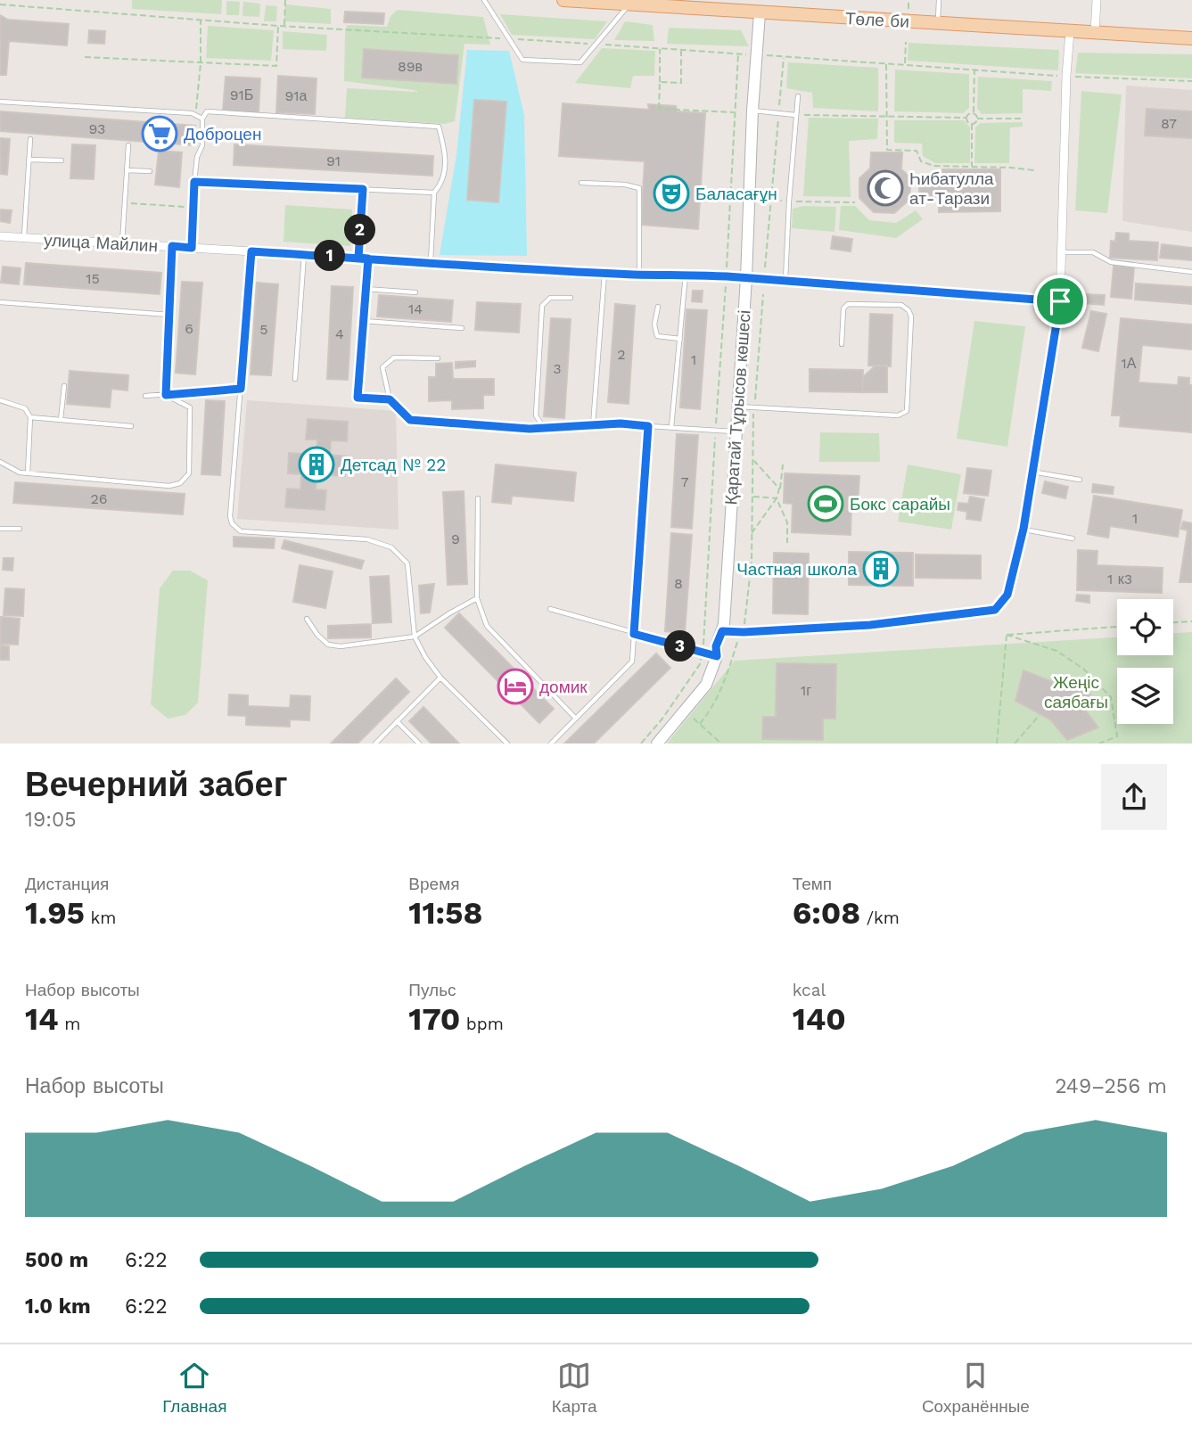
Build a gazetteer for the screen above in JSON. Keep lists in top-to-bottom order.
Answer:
{
  "streets": {
    "main road": ["Төле би", "Қаратай Тұрысов көшесі"],
    "street": ["улица Майлин"]
  },
  "crossings": [
    ["Төле би", "Қаратай Тұрысов көшесі"],
    ["улица Майлин", "Қаратай Тұрысов көшесі"]
  ],
  "parks": ["Жеңіс саябағы"],
  "places": {
    "supermarket": ["Доброцен"],
    "mosque": ["Һибатулла ат-Тарази"],
    "theatre": ["Баласағұн"],
    "building": ["Детсад № 22", "Частная школа"],
    "sports": ["Бокс сарайы"],
    "hotel": ["домик"]
  },
  "house_numbers": [
    "89в",
    "91Б",
    "91а",
    "87",
    "93",
    "91",
    "15",
    "14",
    "6",
    "5",
    "4",
    "2",
    "1",
    "1А",
    "3",
    "7",
    "26",
    "1",
    "9",
    "1 к3",
    "8",
    "1г"
  ],
  "page": {
    "pins": ["2", "1", "3"],
    "heading": ["Вечерний забег", "19:05"],
    "stats": [
      ["Дистанция", "1.95 km"],
      ["Время", "11:58"],
      ["Темп", "6:08 /km"],
      ["Набор высоты", "14 m"],
      ["Пульс", "170 bpm"],
      ["kcal", "140"]
    ],
    "chart": ["Набор высоты", "249–256 m"],
    "list": [
      {
        "name": "500 m",
        "note": "6:22"
      },
      {
        "name": "1.0 km",
        "note": "6:22"
      }
    ],
    "tabs": ["Главная", "Карта", "Сохранённые"]
  }
}
